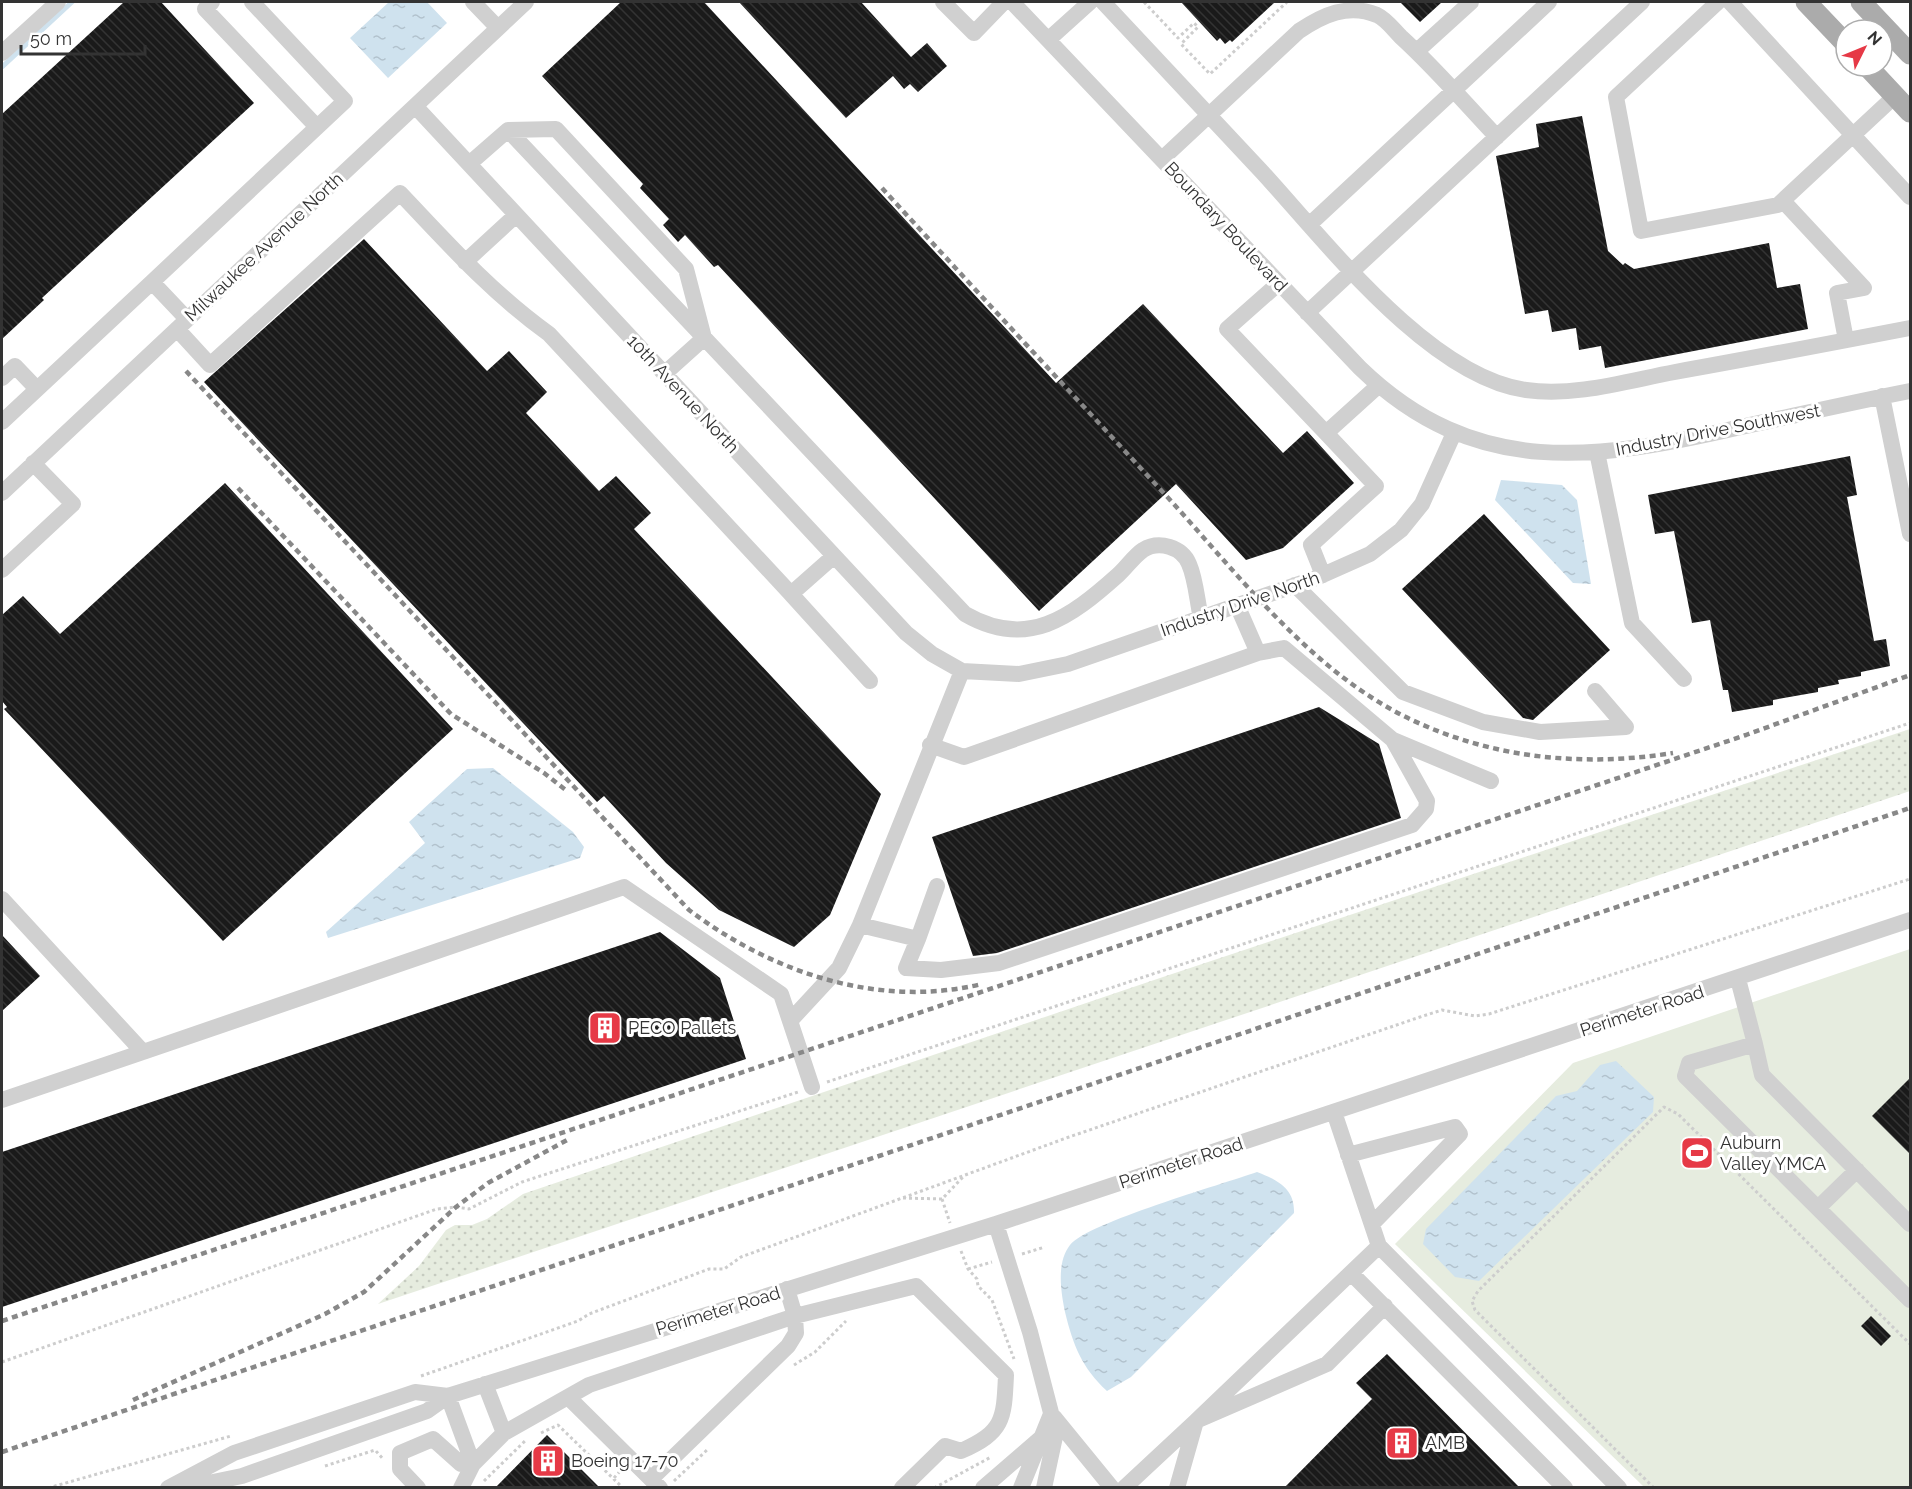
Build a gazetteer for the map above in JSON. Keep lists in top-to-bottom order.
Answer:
{
  "streets": {
    "street": [
      "Boundary Boulevard",
      "Milwaukee Avenue North",
      "10th Avenue North",
      "Industry Drive Southwest",
      "Industry Drive North",
      "Perimeter Road"
    ]
  },
  "crossings": [
    ["Boundary Boulevard", "Industry Drive Southwest"],
    ["Boundary Boulevard", "Industry Drive North"],
    ["Milwaukee Avenue North", "10th Avenue North"],
    ["10th Avenue North", "Industry Drive North"],
    ["Industry Drive Southwest", "Industry Drive North"]
  ],
  "places": {
    "building": ["PECO Pallets", "AMB", "Boeing 17-70"],
    "sports": ["Auburn Valley YMCA"]
  },
  "scale_bar": "50 m",
  "north": "top right"
}
